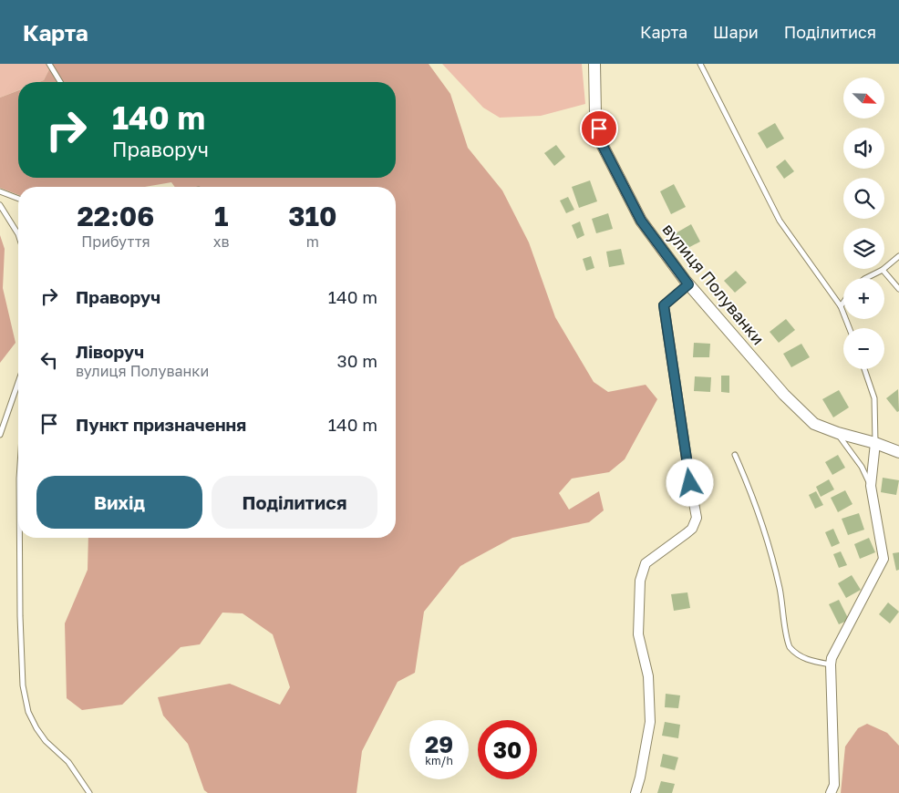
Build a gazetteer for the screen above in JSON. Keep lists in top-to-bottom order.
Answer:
{
  "streets": {
    "street": ["вулиця Полуванки"]
  },
  "north": "bottom right",
  "page": {
    "header": "Карта",
    "nav": ["Карта", "Шари", "Поділитися"],
    "map_buttons": ["+", "−"],
    "turn": ["140 m", "Праворуч"],
    "eta": [
      "22:06",
      "Прибуття",
      "1",
      "хв",
      "310",
      "m"
    ],
    "list": [
      {
        "name": "Праворуч",
        "value": "140 m"
      },
      {
        "name": "Ліворуч",
        "note": "вулиця Полуванки",
        "value": "30 m"
      },
      {
        "name": "Пункт призначення",
        "value": "140 m"
      }
    ],
    "buttons": ["Вихід", "Поділитися"],
    "speed": "29 km/h",
    "limit": "30"
  }
}
